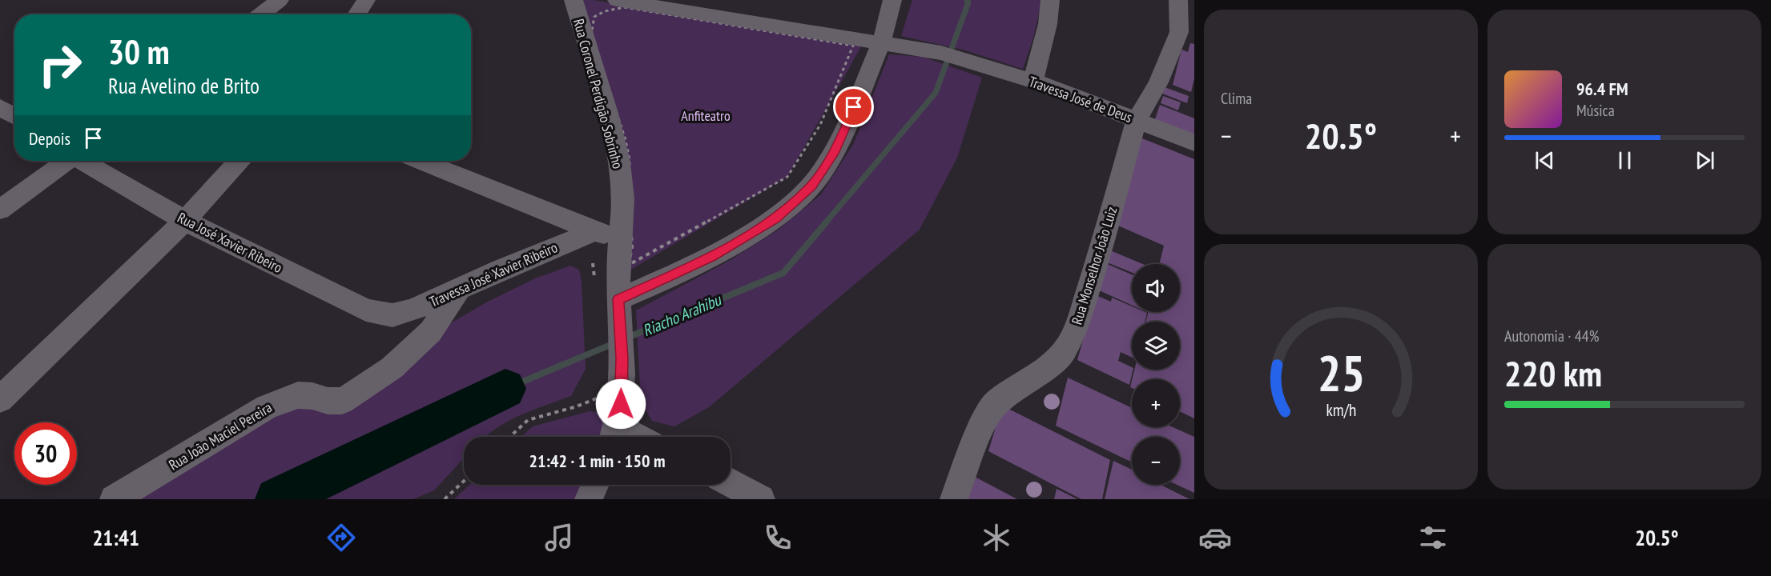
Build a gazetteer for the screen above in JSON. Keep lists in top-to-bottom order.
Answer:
{
  "streets": {
    "street": [
      "Rua Coronel Perdigão Sobrinho",
      "Travessa José de Deus",
      "Rua José Xavier Ribeiro",
      "Rua Monselhor João Luiz",
      "Travessa José Xavier Ribeiro",
      "Rua João Maciel Pereira"
    ]
  },
  "crossings": [
    ["Travessa José de Deus", "Rua Monselhor João Luiz"],
    ["Rua José Xavier Ribeiro", "Travessa José Xavier Ribeiro"],
    ["Travessa José Xavier Ribeiro", "Rua João Maciel Pereira"]
  ],
  "water": ["Riacho Arahibu"],
  "parks": ["Anfiteatro"],
  "page": {
    "tile": [
      "Clima",
      ["Autonomia · 44%", "220 km"]
    ],
    "turn": ["30 m", "Rua Avelino de Brito"],
    "song": ["96.4 FM", "Música"],
    "then": "Depois",
    "heat": ["−", "20.5°", "+"],
    "map_buttons": ["+", "−"],
    "limit": "30",
    "trip": "21:42 · 1 min · 150 m",
    "tabs": ["21:41", "20.5°"],
    "gauge": ["25", "km/h"]
  }
}
